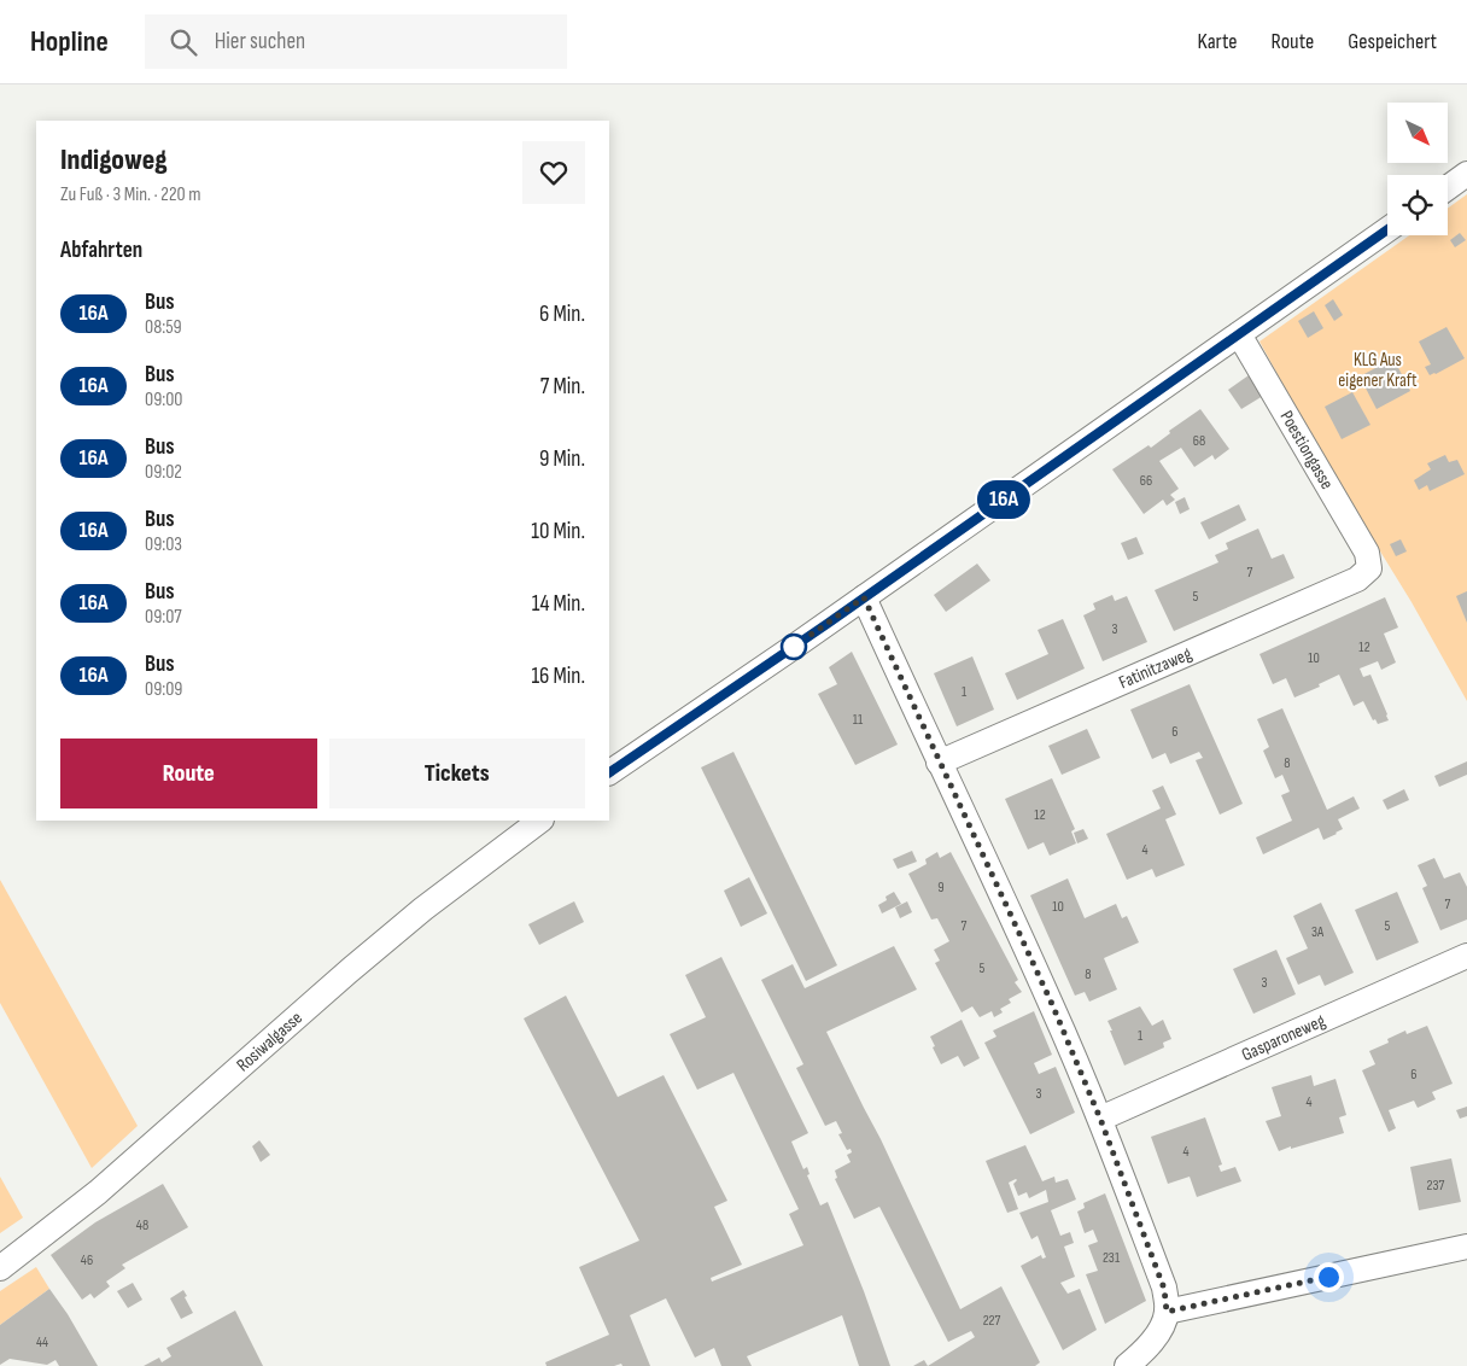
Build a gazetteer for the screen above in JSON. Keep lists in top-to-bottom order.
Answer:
{
  "streets": {
    "street": [
      "Poestiongasse",
      "Fatinitzaweg",
      "Gasparoneweg",
      "Rosiwalgasse"
    ]
  },
  "crossings": [
    ["Poestiongasse", "Fatinitzaweg"]
  ],
  "parks": ["KLG Aus eigener Kraft"],
  "lines": ["bus line 16A"],
  "house_numbers": [
    "68",
    "66",
    "7",
    "5",
    "3",
    "12",
    "10",
    "1",
    "11",
    "6",
    "8",
    "12",
    "4",
    "9",
    "7",
    "10",
    "7",
    "5",
    "3A",
    "5",
    "8",
    "3",
    "1",
    "6",
    "3",
    "4",
    "4",
    "237",
    "48",
    "231",
    "46",
    "227",
    "44"
  ],
  "north": "bottom right",
  "page": {
    "header": "Hopline",
    "search": "Hier suchen",
    "nav": ["Karte", "Route", "Gespeichert"],
    "on_map": "16A",
    "heading": [
      ["Indigoweg", "Zu Fuß · 3 Min. · 220 m"],
      "Abfahrten"
    ],
    "list": [
      {
        "mark": "16A",
        "name": "Bus",
        "note": "08:59",
        "value": "6 Min."
      },
      {
        "mark": "16A",
        "name": "Bus",
        "note": "09:00",
        "value": "7 Min."
      },
      {
        "mark": "16A",
        "name": "Bus",
        "note": "09:02",
        "value": "9 Min."
      },
      {
        "mark": "16A",
        "name": "Bus",
        "note": "09:03",
        "value": "10 Min."
      },
      {
        "mark": "16A",
        "name": "Bus",
        "note": "09:07",
        "value": "14 Min."
      },
      {
        "mark": "16A",
        "name": "Bus",
        "note": "09:09",
        "value": "16 Min."
      }
    ],
    "buttons": ["Route", "Tickets"]
  }
}
